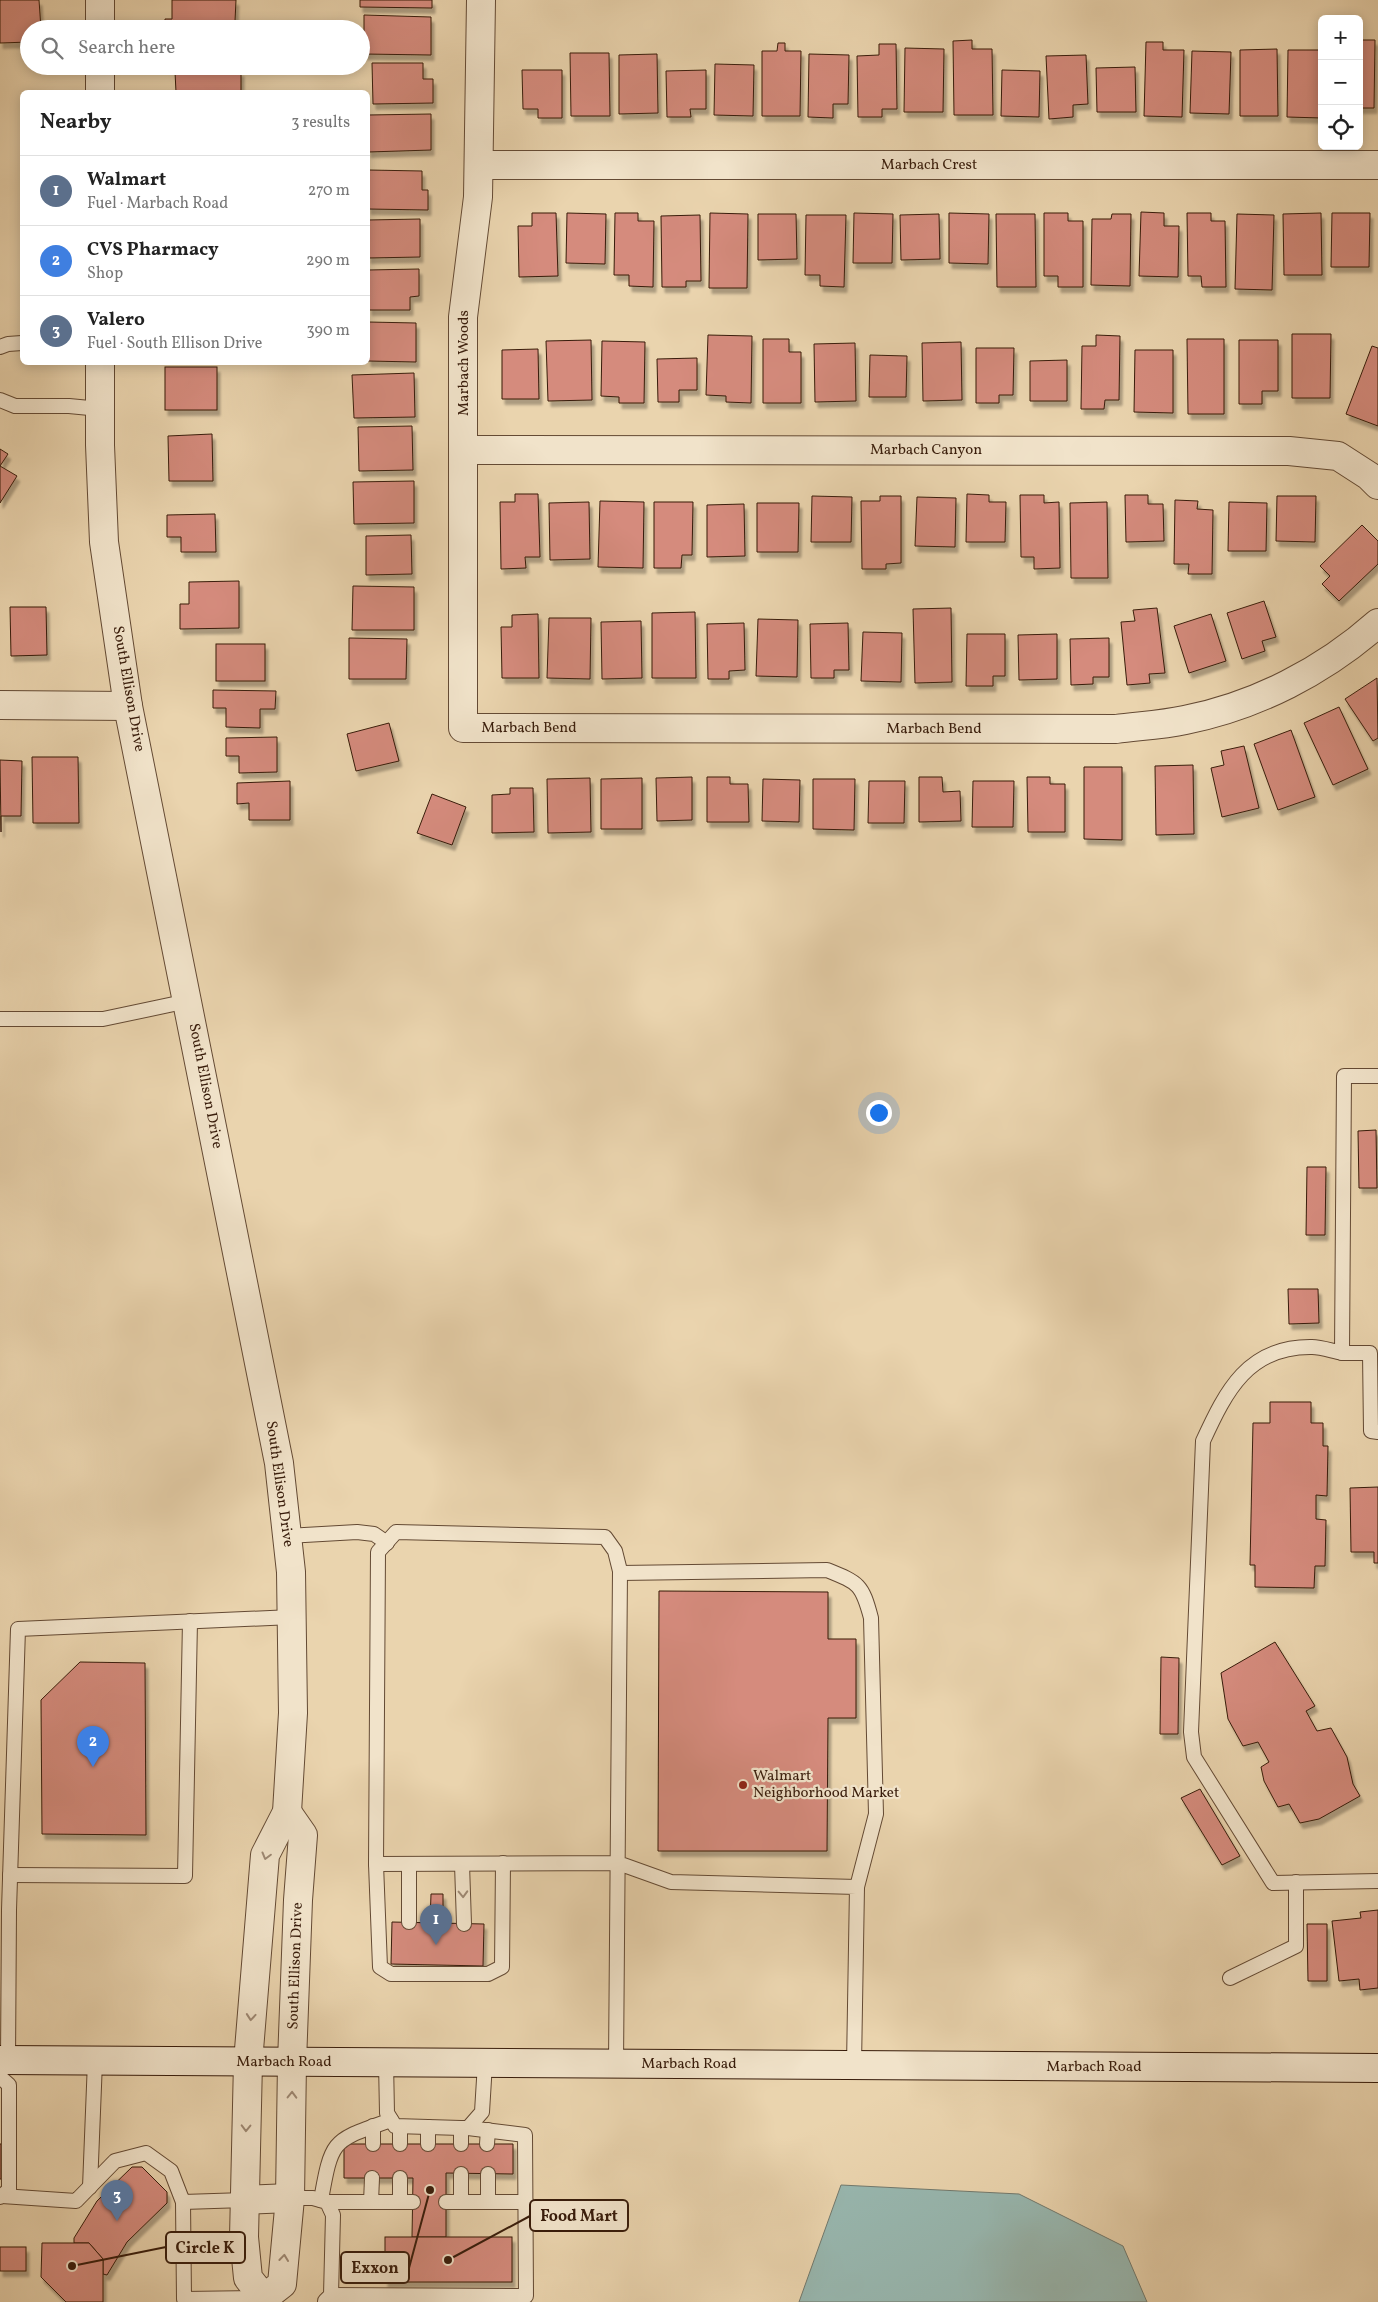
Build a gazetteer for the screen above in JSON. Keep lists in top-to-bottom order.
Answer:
{
  "streets": {
    "street": [
      "Marbach Crest",
      "Marbach Woods",
      "Marbach Canyon",
      "South Ellison Drive",
      "Marbach Bend",
      "Marbach Road"
    ]
  },
  "crossings": [
    ["Marbach Crest", "Marbach Woods"],
    ["Marbach Woods", "Marbach Canyon"],
    ["Marbach Woods", "Marbach Bend"],
    ["South Ellison Drive", "Marbach Road"]
  ],
  "places": [
    "Walmart Neighborhood Market",
    "Exxon",
    "Food Mart",
    "Circle K"
  ],
  "page": {
    "map_buttons": ["+", "−"],
    "search": "Search here",
    "heading": ["Nearby", "3 results"],
    "list": [
      {
        "mark": "1",
        "name": "Walmart",
        "note": "Fuel · Marbach Road",
        "value": "270 m"
      },
      {
        "mark": "2",
        "name": "CVS Pharmacy",
        "note": "Shop",
        "value": "290 m"
      },
      {
        "mark": "3",
        "name": "Valero",
        "note": "Fuel · South Ellison Drive",
        "value": "390 m"
      }
    ],
    "pins": ["2", "1", "3"]
  }
}
